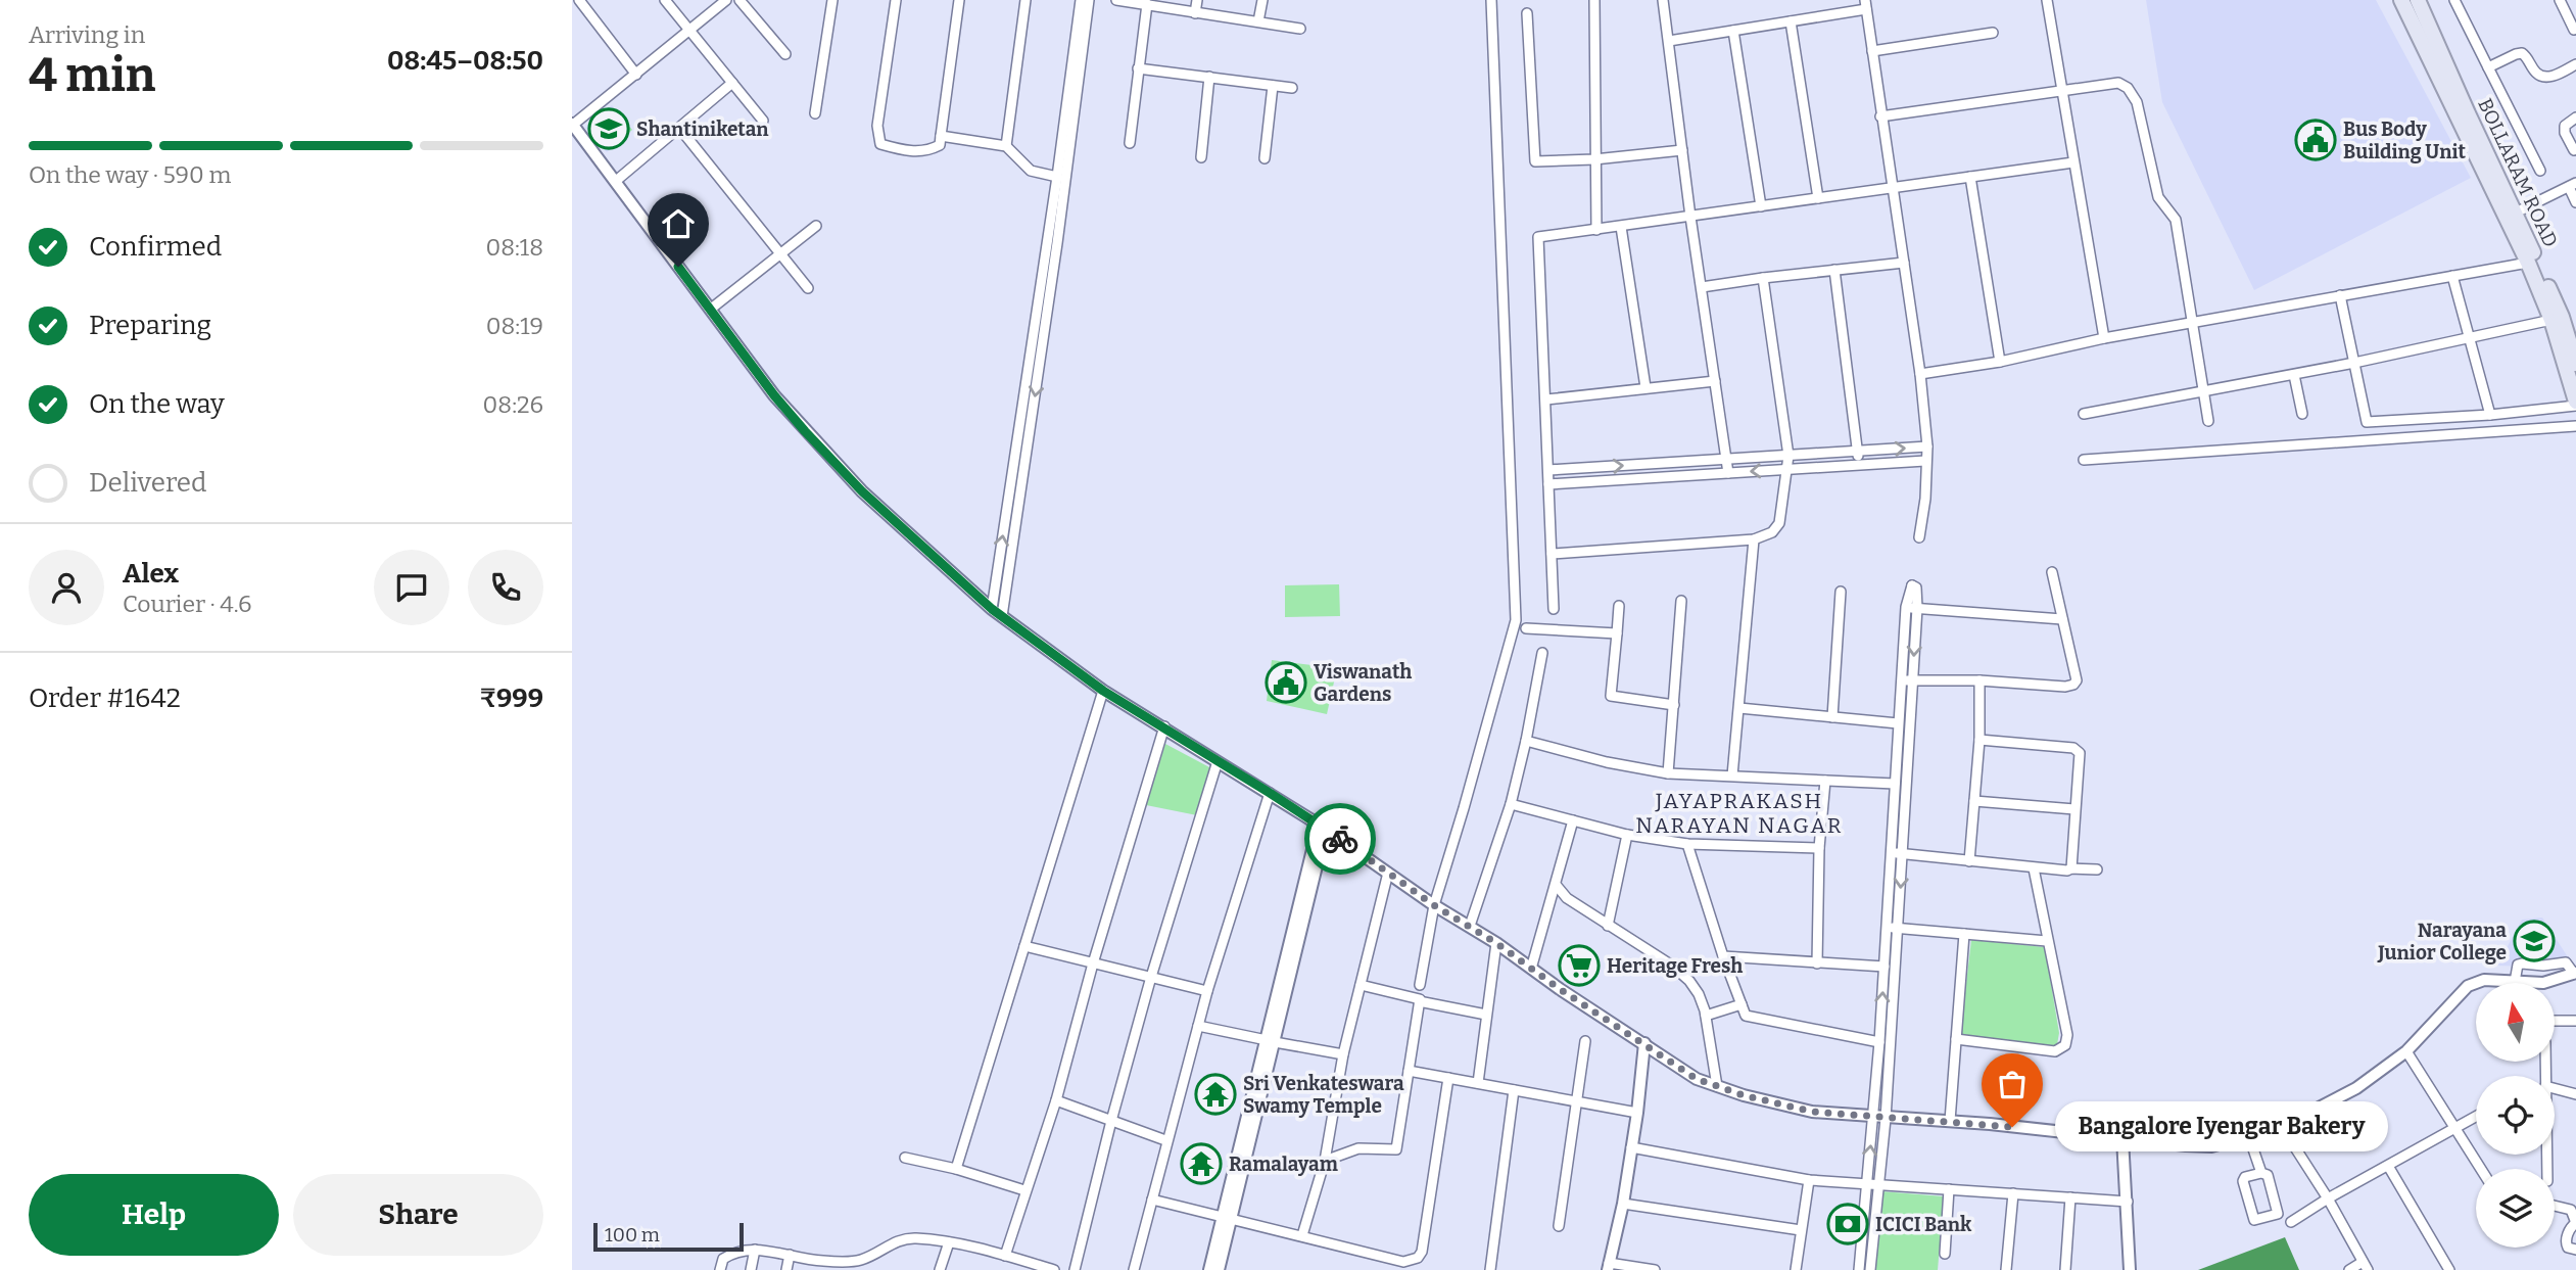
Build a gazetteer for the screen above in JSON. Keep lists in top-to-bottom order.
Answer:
{
  "streets": {
    "main road": ["BOLLARAM ROAD"]
  },
  "districts": ["JAYAPRAKASH NARAYAN NAGAR"],
  "places": {
    "school or university": ["Shantiniketan", "Narayana Junior College"],
    "public building": ["Bus Body Building Unit", "Viswanath Gardens"],
    "supermarket": ["Heritage Fresh"],
    "temple": ["Sri Venkateswara Swamy Temple", "Ramalayam"],
    "other": ["Bangalore Iyengar Bakery"],
    "bank": ["ICICI Bank"]
  },
  "scale_bar": "100 m",
  "north": "top",
  "page": {
    "heading": ["4 min", "Arriving in", "08:45–08:50"],
    "panel": [
      "Alex",
      "Courier · 4.6",
      "Order #1642",
      "₹999"
    ],
    "bar": "On the way · 590 m",
    "list": [
      ["Confirmed", "08:18"],
      ["Preparing", "08:19"],
      ["On the way", "08:26"],
      "Delivered"
    ],
    "bubble": "Bangalore Iyengar Bakery",
    "buttons": ["Help", "Share"],
    "scale": "100 m"
  }
}
